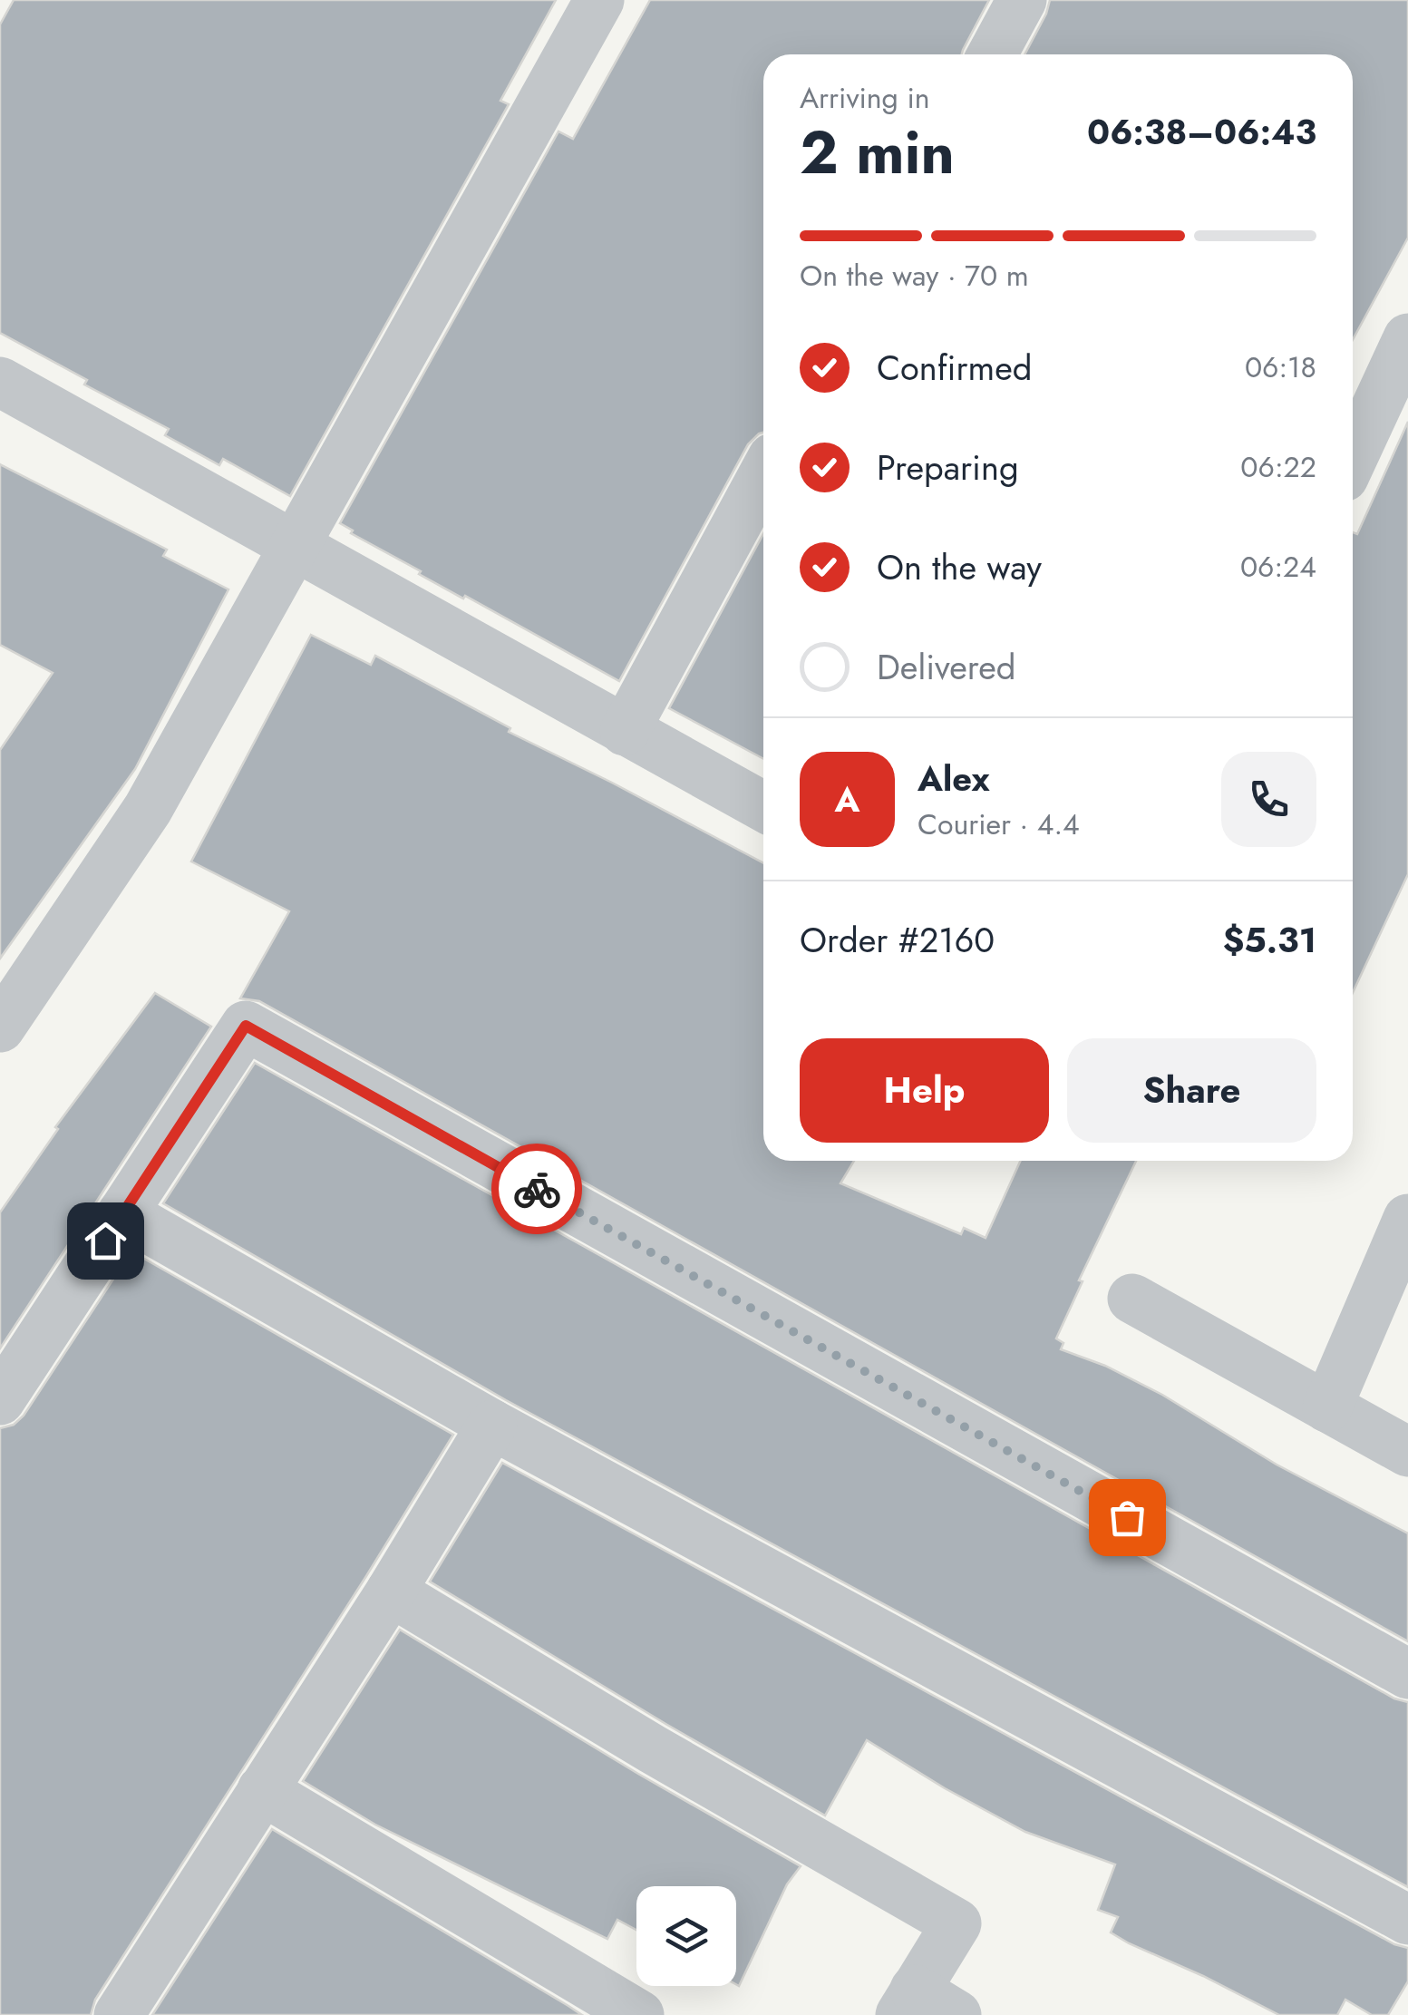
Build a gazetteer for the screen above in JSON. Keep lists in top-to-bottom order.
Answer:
{
  "page": {
    "heading": ["2 min", "Arriving in", "06:38–06:43"],
    "panel": [
      "Alex",
      "Courier · 4.4",
      "Order #2160",
      "$5.31"
    ],
    "bar": "On the way · 70 m",
    "list": [
      ["Confirmed", "06:18"],
      ["Preparing", "06:22"],
      ["On the way", "06:24"],
      "Delivered"
    ],
    "round": "A",
    "buttons": ["Help", "Share"]
  }
}
